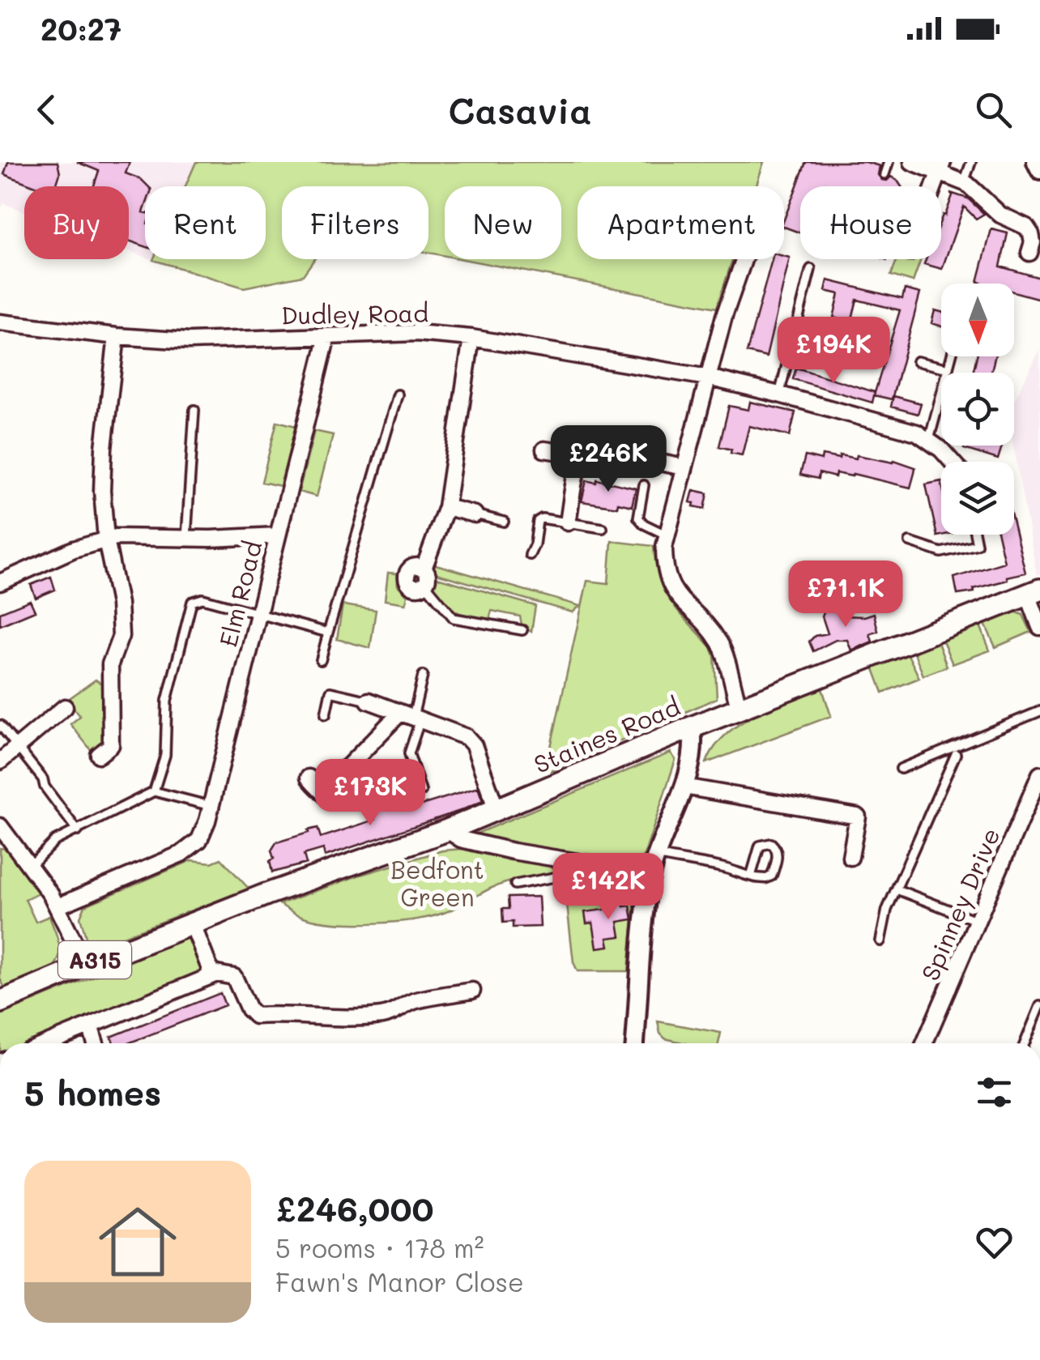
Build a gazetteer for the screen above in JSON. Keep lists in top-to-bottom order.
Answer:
{
  "streets": {
    "main road": ["Staines Road", "A315"],
    "street": ["Dudley Road", "Elm Road", "Spinney Drive"]
  },
  "crossings": [
    ["Dudley Road", "Elm Road"]
  ],
  "parks": ["Bedfont Green"],
  "north": "bottom",
  "page": {
    "status": "20:27",
    "header": "Casavia",
    "chip": [
      "Buy",
      "Rent",
      "Filters",
      "New",
      "Apartment",
      "House"
    ],
    "price": [
      "£194K",
      "£246K",
      "£71.1K",
      "£173K",
      "£142K"
    ],
    "heading": "5 homes",
    "list": [
      {
        "name": "£246,000",
        "note": "5 rooms · 178 m² · Fawn's Manor Close"
      }
    ]
  }
}
